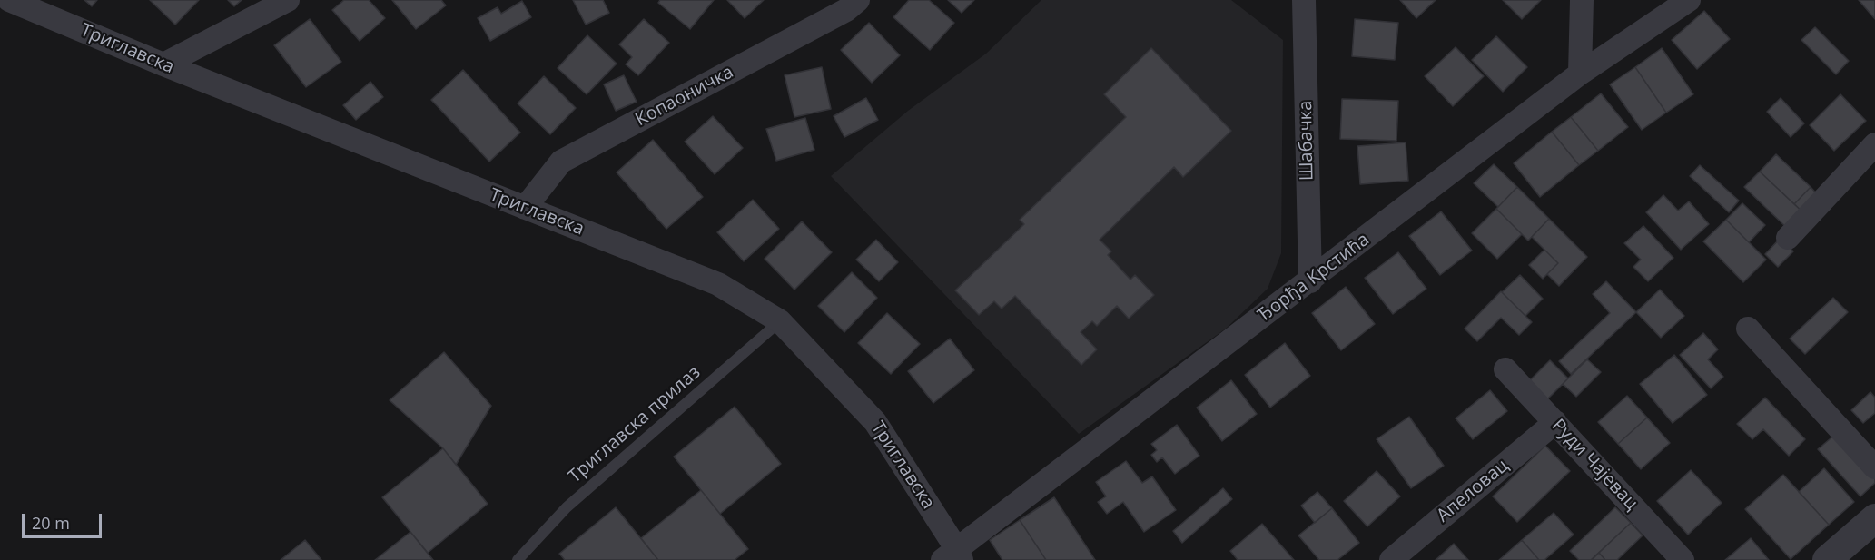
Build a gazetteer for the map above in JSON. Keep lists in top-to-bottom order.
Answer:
{
  "streets": {
    "street": [
      "Триглавска",
      "Копаоничка",
      "Шабачка",
      "Ђорђа Крстића",
      "Руди Чајевац",
      "Апеловац"
    ],
    "lane": ["Триглавска прилаз"]
  },
  "crossings": [
    ["Триглавска", "Копаоничка"],
    ["Триглавска", "Ђорђа Крстића"],
    ["Триглавска", "Триглавска прилаз"],
    ["Шабачка", "Ђорђа Крстића"],
    ["Руди Чајевац", "Апеловац"]
  ],
  "scale_bar": "20 m"
}
